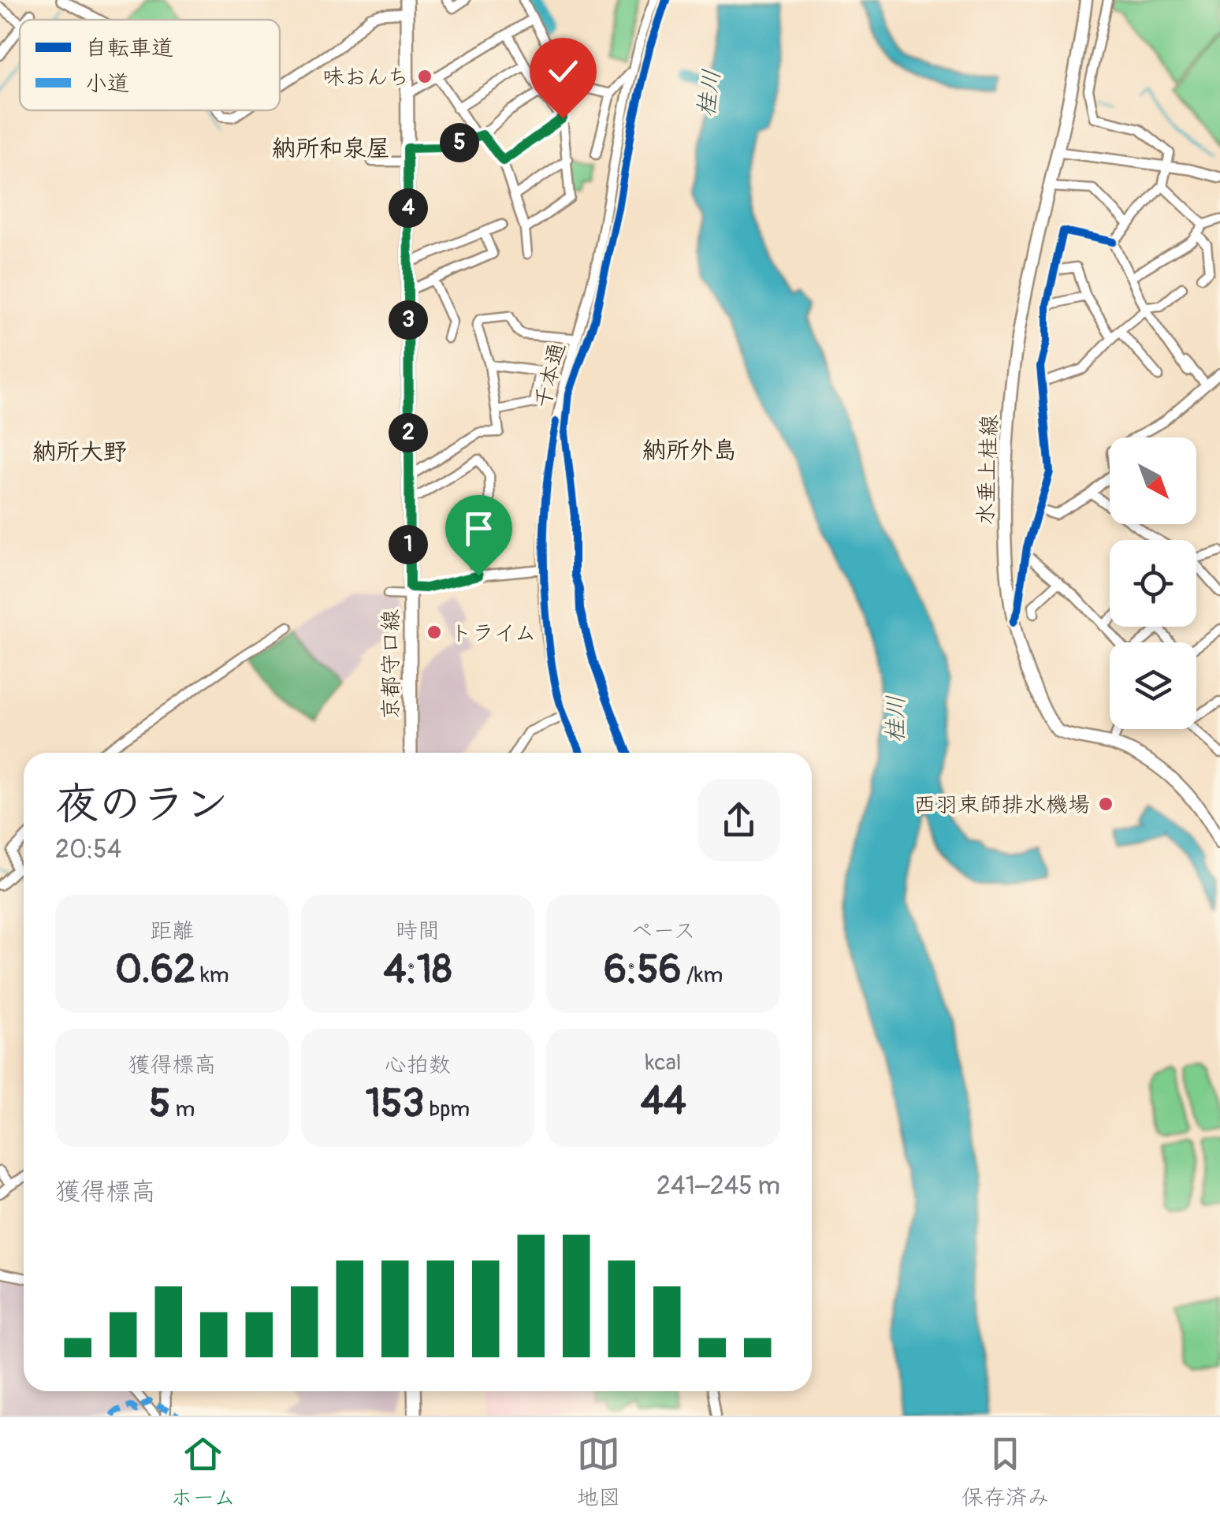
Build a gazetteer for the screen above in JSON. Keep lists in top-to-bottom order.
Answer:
{
  "streets": {
    "main road": ["水垂上桂線", "京都守口線"],
    "street": ["千本通"]
  },
  "districts": ["納所和泉屋", "納所外島", "納所大野"],
  "water": ["桂川"],
  "places": ["味おんち", "トライム", "西羽束師排水機場"],
  "legend": ["自転車道", "小道"],
  "north": "bottom right",
  "page": {
    "pins": [
      "5",
      "4",
      "3",
      "2",
      "1"
    ],
    "heading": ["夜のラン", "20:54"],
    "stats": [
      ["距離", "0.62 km"],
      ["時間", "4:18"],
      ["ペース", "6:56 /km"],
      ["獲得標高", "5 m"],
      ["心拍数", "153 bpm"],
      ["kcal", "44"]
    ],
    "chart": ["獲得標高", "241–245 m"],
    "tabs": ["ホーム", "地図", "保存済み"]
  }
}
